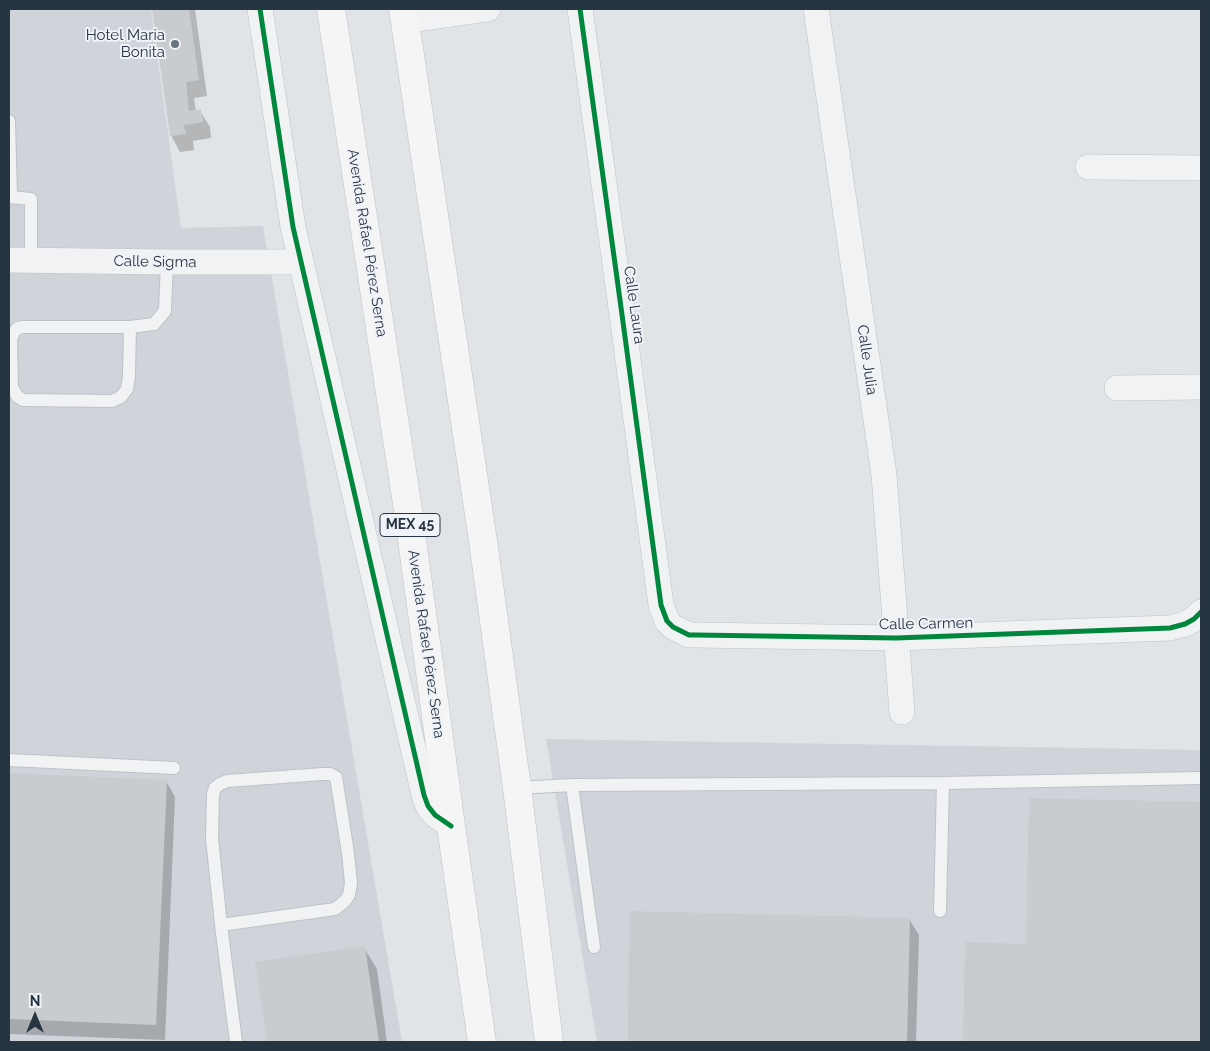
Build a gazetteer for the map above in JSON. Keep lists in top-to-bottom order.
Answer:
{
  "streets": {
    "main road": ["Avenida Rafael Pérez Serna", "MEX 45"],
    "street": [
      "Calle Sigma",
      "Calle Laura",
      "Calle Julia",
      "Calle Carmen"
    ]
  },
  "crossings": [
    ["Calle Laura", "Calle Carmen"],
    ["Calle Julia", "Calle Carmen"]
  ],
  "places": ["Hotel Maria Bonita"],
  "north": "top"
}
